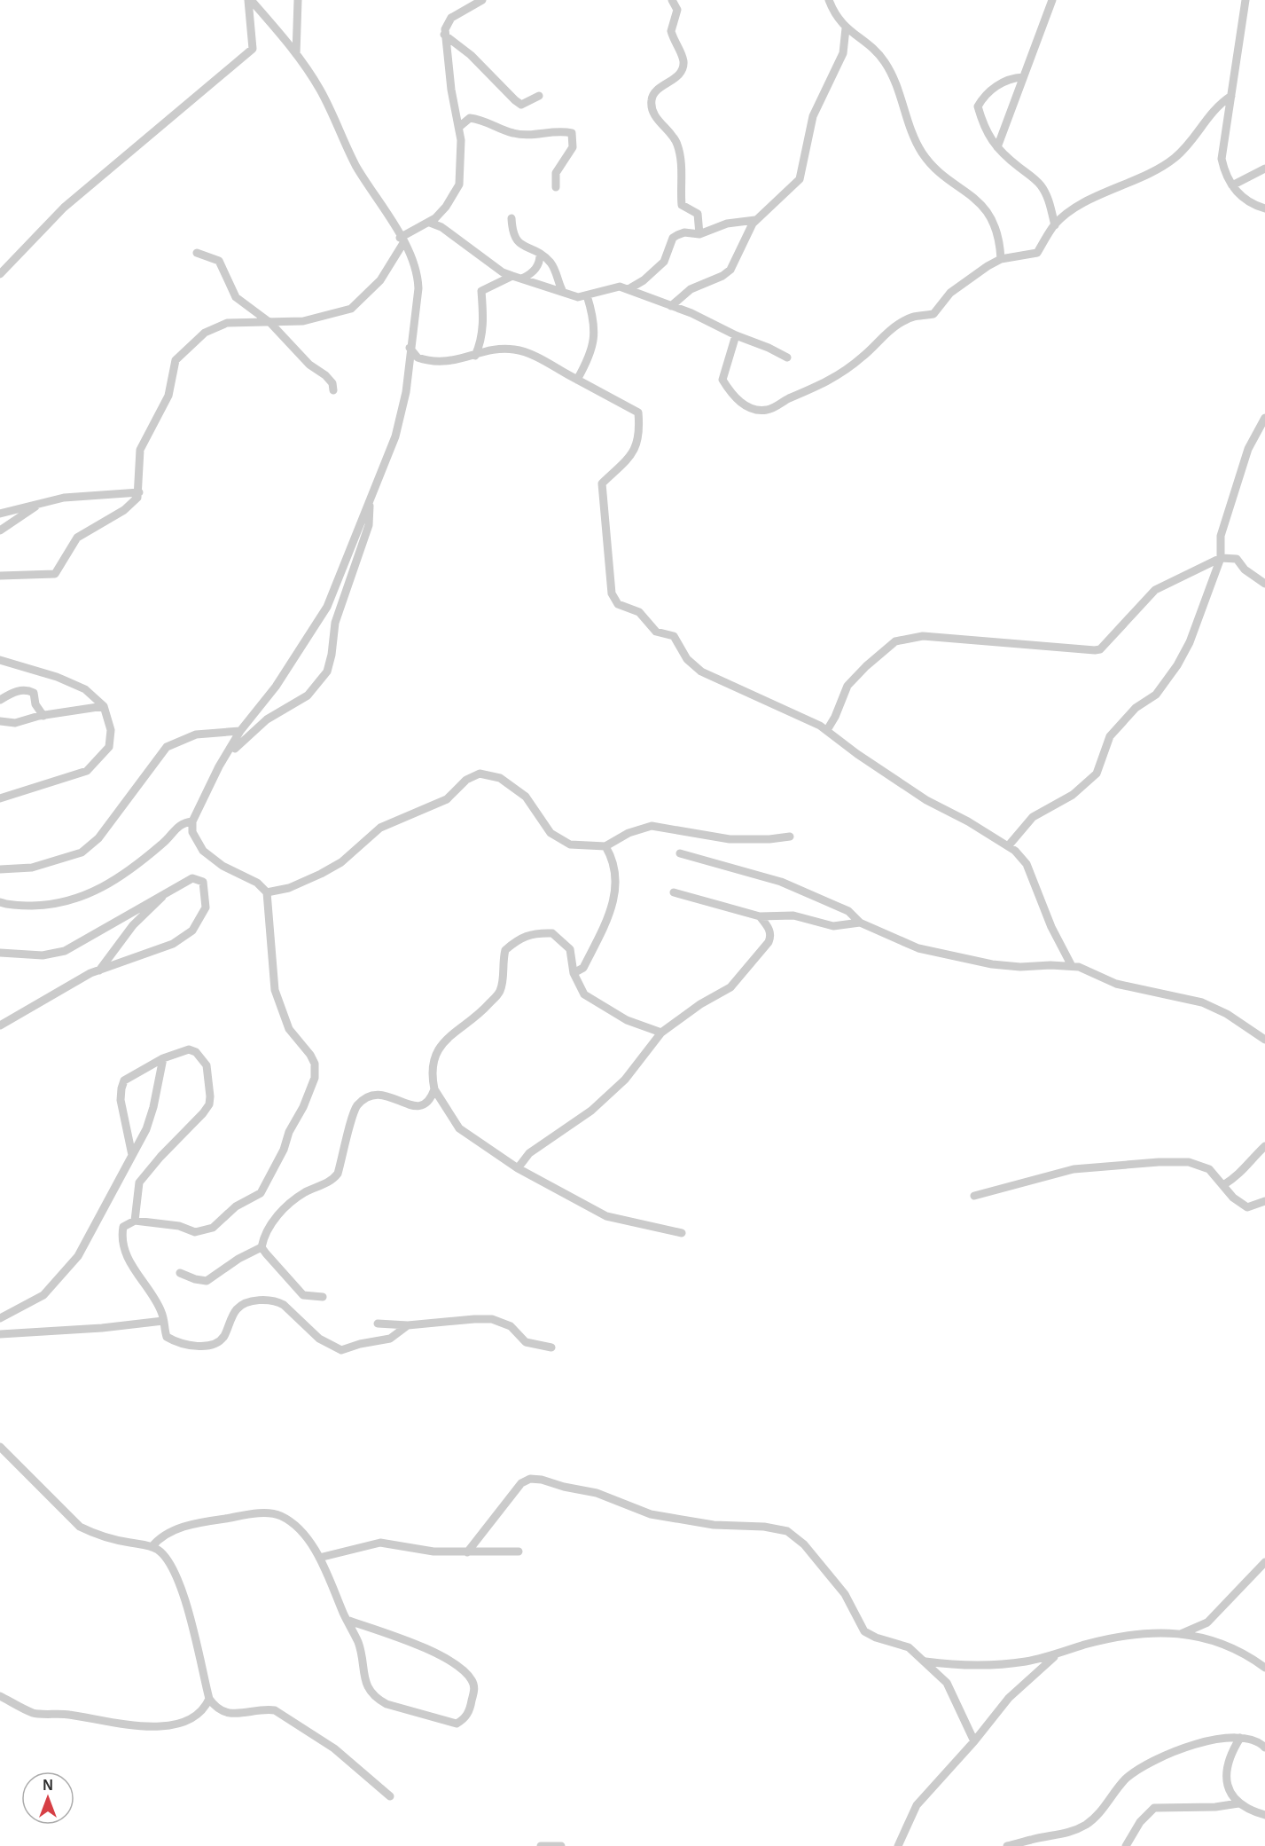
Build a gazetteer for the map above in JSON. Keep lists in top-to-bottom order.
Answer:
{
  "north": "top"
}
